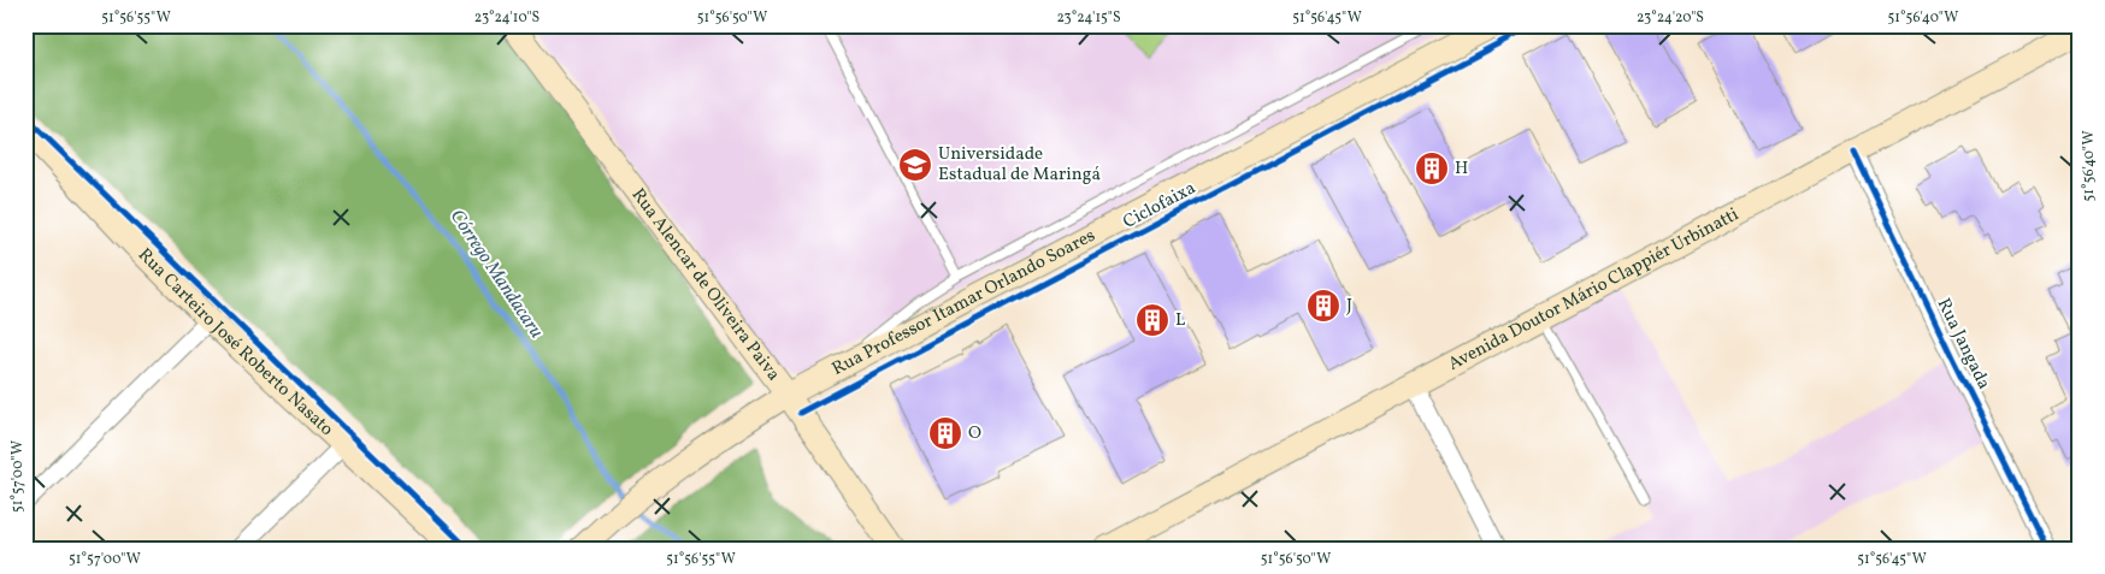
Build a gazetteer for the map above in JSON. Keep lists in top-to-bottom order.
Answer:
{
  "streets": {
    "main road": [
      "Rua Alencar de Oliveira Paiva",
      "Avenida Doutor Mário Clappiér Urbinatti",
      "Rua Professor Itamar Orlando Soares",
      "Rua Carteiro José Roberto Nasato"
    ],
    "street": ["Rua Jangada"],
    "cycle path": ["Ciclofaixa"]
  },
  "crossings": [
    ["Rua Alencar de Oliveira Paiva", "Rua Professor Itamar Orlando Soares"],
    ["Avenida Doutor Mário Clappiér Urbinatti", "Rua Jangada"]
  ],
  "water": ["Córrego Mandacaru"],
  "places": {
    "school or university": ["Universidade Estadual de Maringá"],
    "building": [
      "H",
      "J",
      "L",
      "O"
    ]
  },
  "coordinates": [
    "51°56'55\"W",
    "23°24'10\"S",
    "51°56'50\"W",
    "23°24'15\"S",
    "51°56'45\"W",
    "23°24'20\"S",
    "51°56'40\"W",
    "51°57'00\"W"
  ]
}
